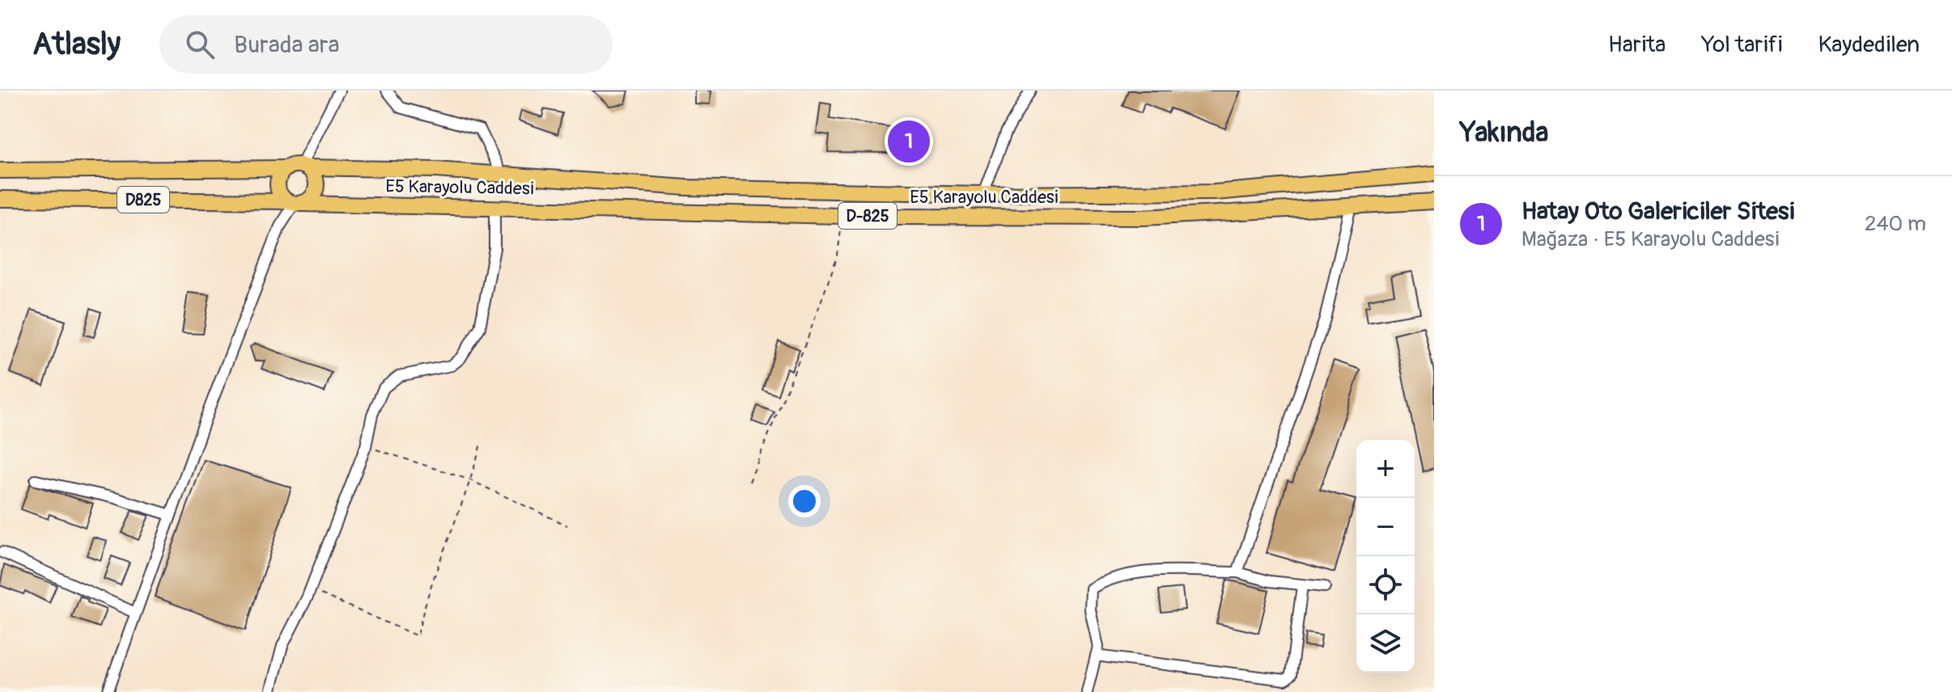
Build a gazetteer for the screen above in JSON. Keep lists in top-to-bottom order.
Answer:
{
  "streets": {
    "highway": ["E5 Karayolu Caddesi", "D825", "D-825"]
  },
  "page": {
    "header": "Atlasly",
    "search": "Burada ara",
    "nav": ["Harita", "Yol tarifi", "Kaydedilen"],
    "heading": "Yakında",
    "pins": "1",
    "list": [
      {
        "mark": "1",
        "name": "Hatay Oto Galericiler Sitesi",
        "note": "Mağaza · E5 Karayolu Caddesi",
        "value": "240 m"
      }
    ],
    "map_buttons": ["+", "−"]
  }
}
